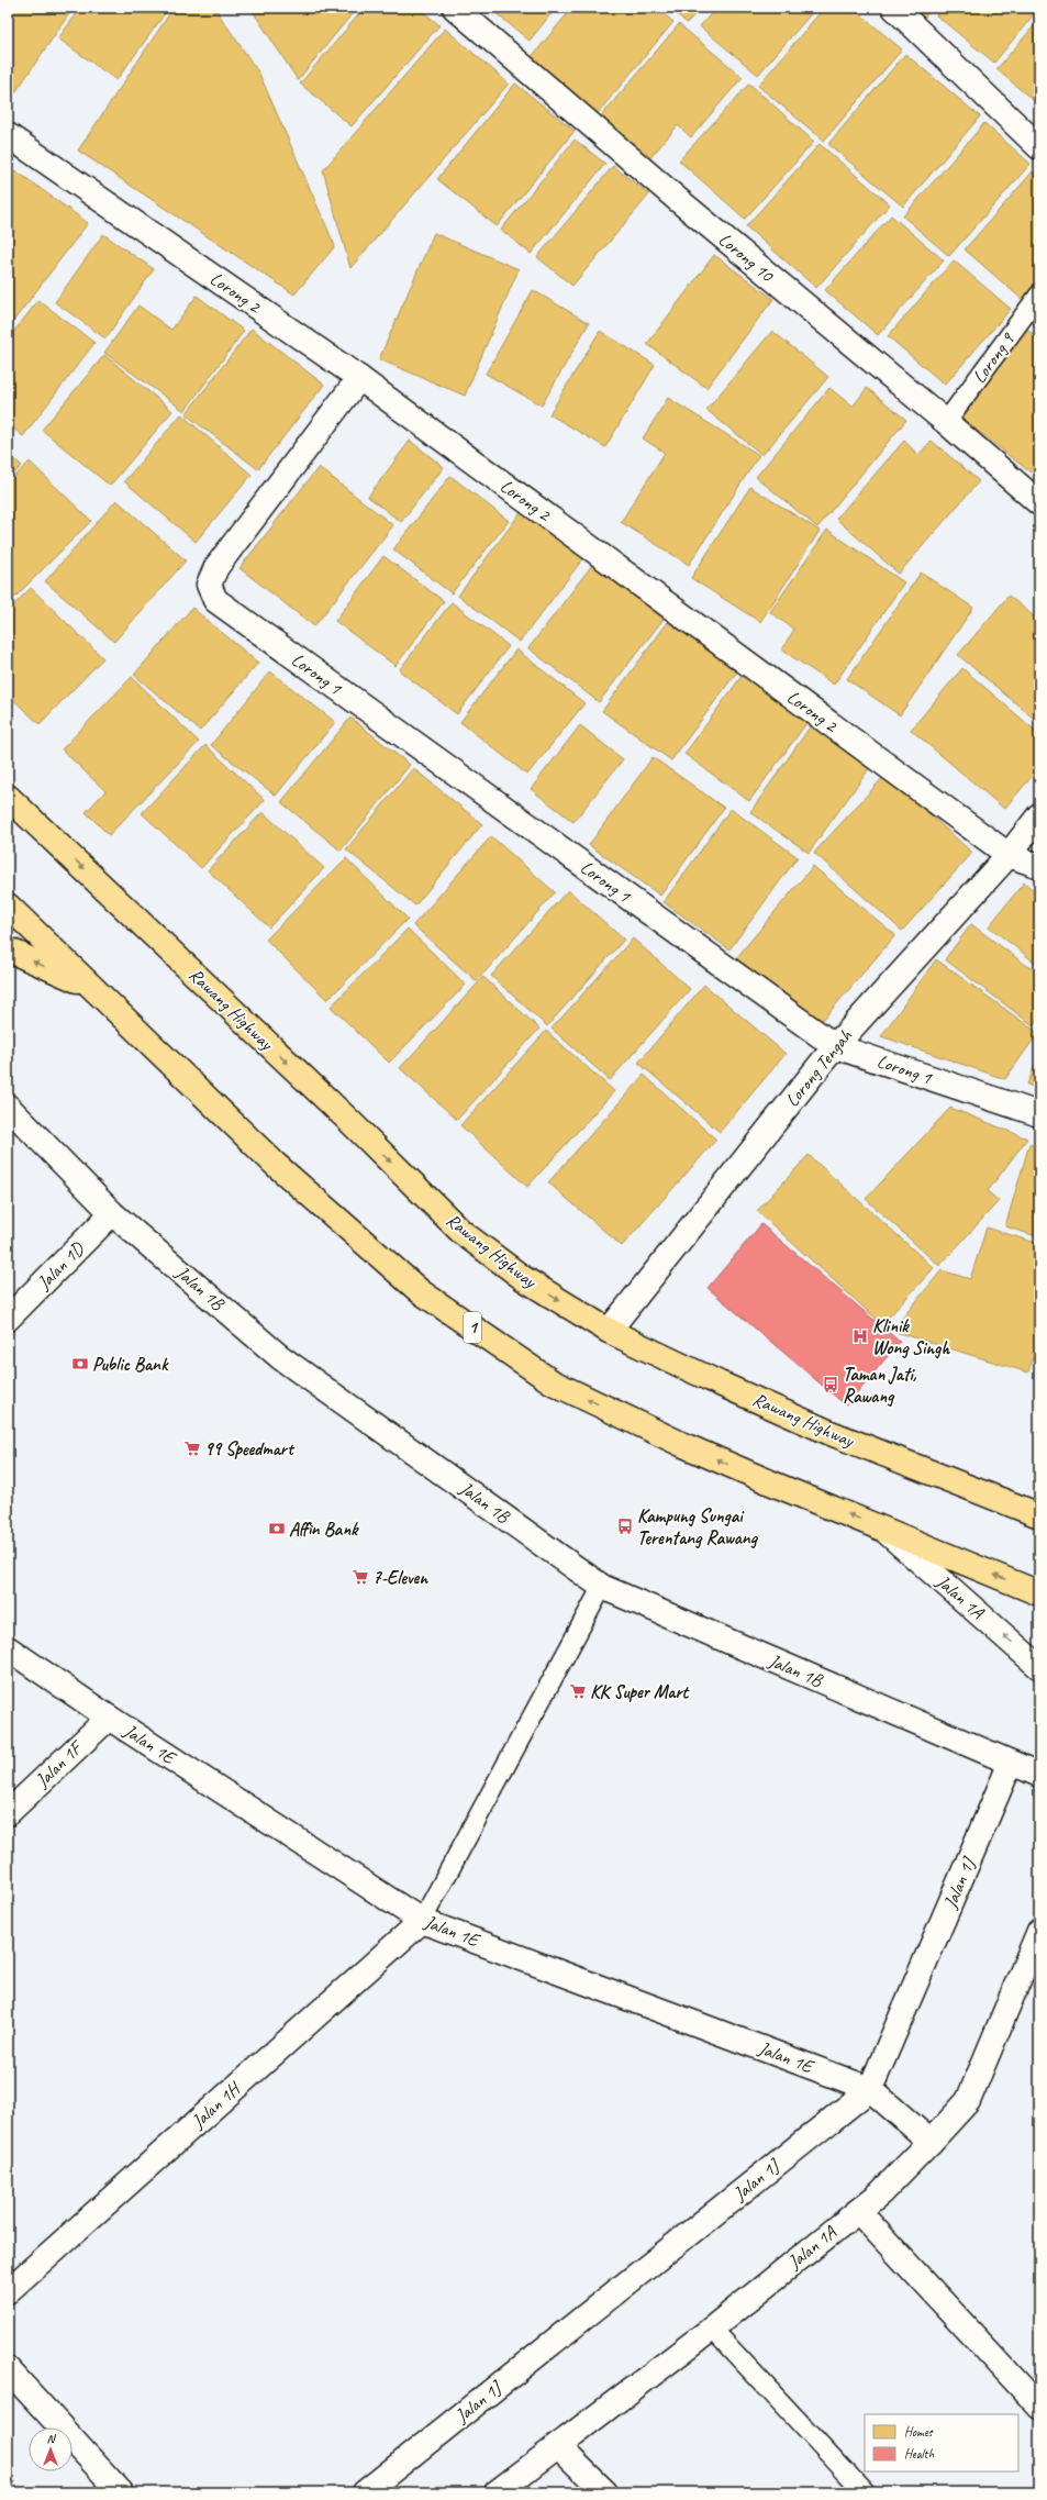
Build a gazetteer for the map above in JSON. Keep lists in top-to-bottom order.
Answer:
{
  "streets": {
    "main road": ["Rawang Highway", "1"],
    "street": [
      "Lorong 10",
      "Lorong 2",
      "Lorong 1",
      "Lorong Tengah",
      "Jalan 1D",
      "Jalan 1B",
      "Jalan 1A",
      "Jalan 1E",
      "Jalan 1F",
      "Jalan 1J",
      "Jalan 1H"
    ],
    "lane": ["Lorong 9"]
  },
  "crossings": [
    ["Lorong 10", "Lorong 9"],
    ["Lorong 2", "Lorong 1"],
    ["Lorong 2", "Lorong Tengah"],
    ["Lorong 1", "Lorong Tengah"],
    ["Rawang Highway", "Lorong Tengah"],
    ["Jalan 1D", "Jalan 1B"],
    ["Jalan 1B", "Jalan 1J"],
    ["1", "Jalan 1A"],
    ["Jalan 1A", "Jalan 1E"],
    ["Jalan 1E", "Jalan 1F"],
    ["Jalan 1E", "Jalan 1J"],
    ["Jalan 1E", "Jalan 1H"]
  ],
  "places": {
    "hospital": ["Klinik Wong Singh"],
    "bank": ["Public Bank", "Affin Bank"],
    "bus stop": ["Taman Jati, Rawang", "Kampung Sungai Terentang Rawang"],
    "supermarket": ["99 Speedmart", "7-Eleven", "KK Super Mart"]
  },
  "legend": ["Homes", "Health"],
  "north": "top"
}
